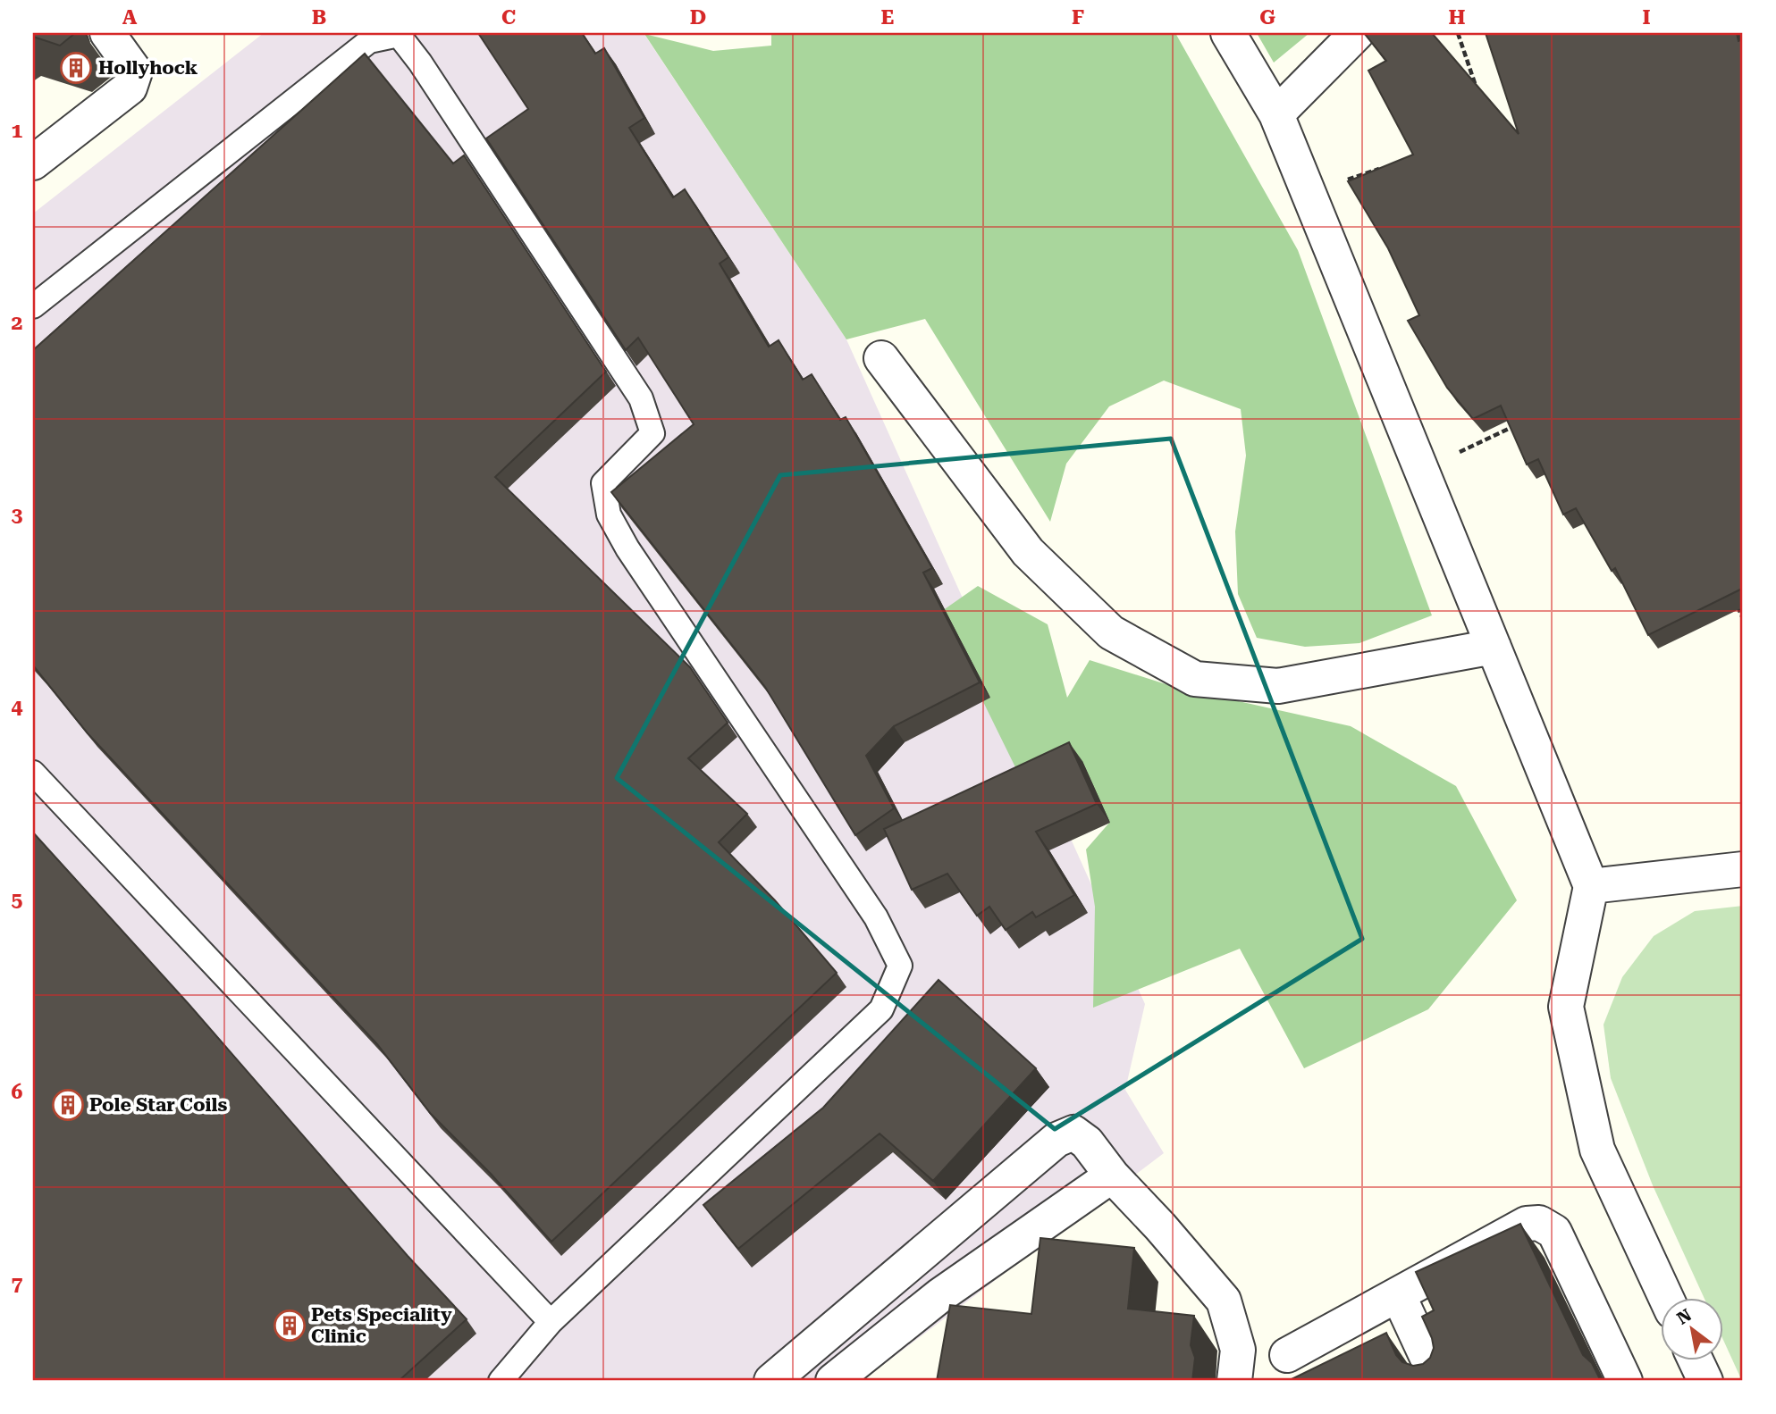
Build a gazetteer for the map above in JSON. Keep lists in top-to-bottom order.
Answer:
{
  "places": {
    "building": ["Hollyhock", "Pole Star Coils", "Pets Speciality Clinic"]
  },
  "north": "top left",
  "grid": {
    "columns": [
      "A",
      "B",
      "C",
      "D",
      "E",
      "F",
      "G",
      "H",
      "I"
    ],
    "rows": [
      "1",
      "2",
      "3",
      "4",
      "5",
      "6",
      "7"
    ]
  }
}
